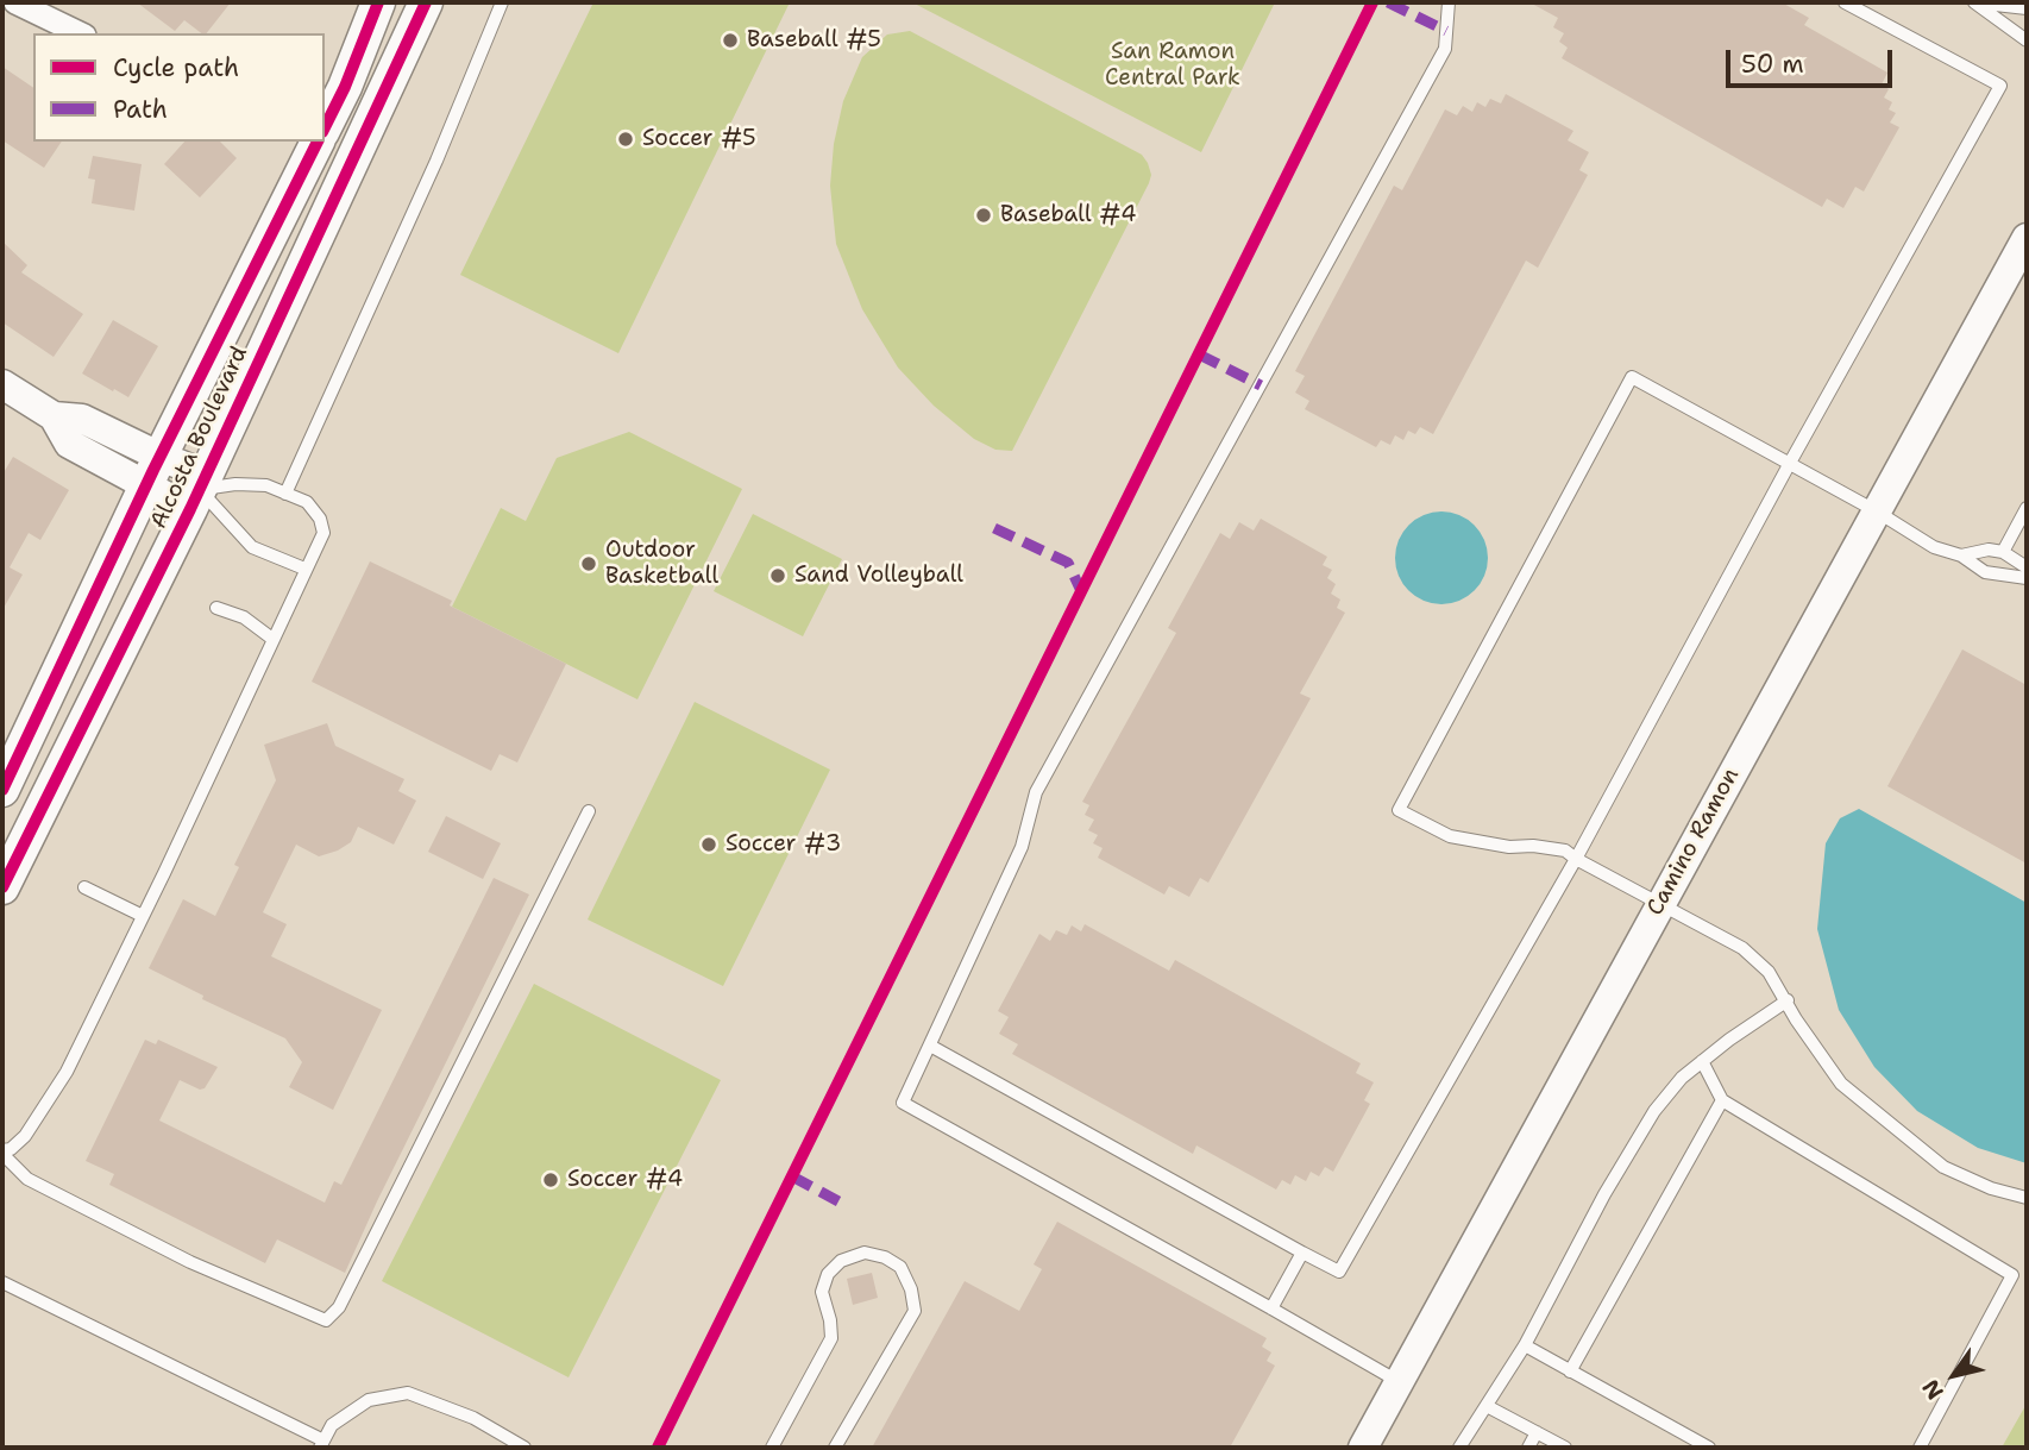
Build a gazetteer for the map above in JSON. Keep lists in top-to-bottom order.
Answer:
{
  "streets": {
    "main road": ["Alcosta Boulevard"],
    "street": ["Camino Ramon"]
  },
  "parks": ["San Ramon Central Park"],
  "places": [
    "Baseball #5",
    "Soccer #5",
    "Baseball #4",
    "Outdoor Basketball",
    "Sand Volleyball",
    "Soccer #3",
    "Soccer #4"
  ],
  "legend": ["Cycle path", "Path"],
  "scale_bar": "50 m",
  "north": "bottom left"
}
